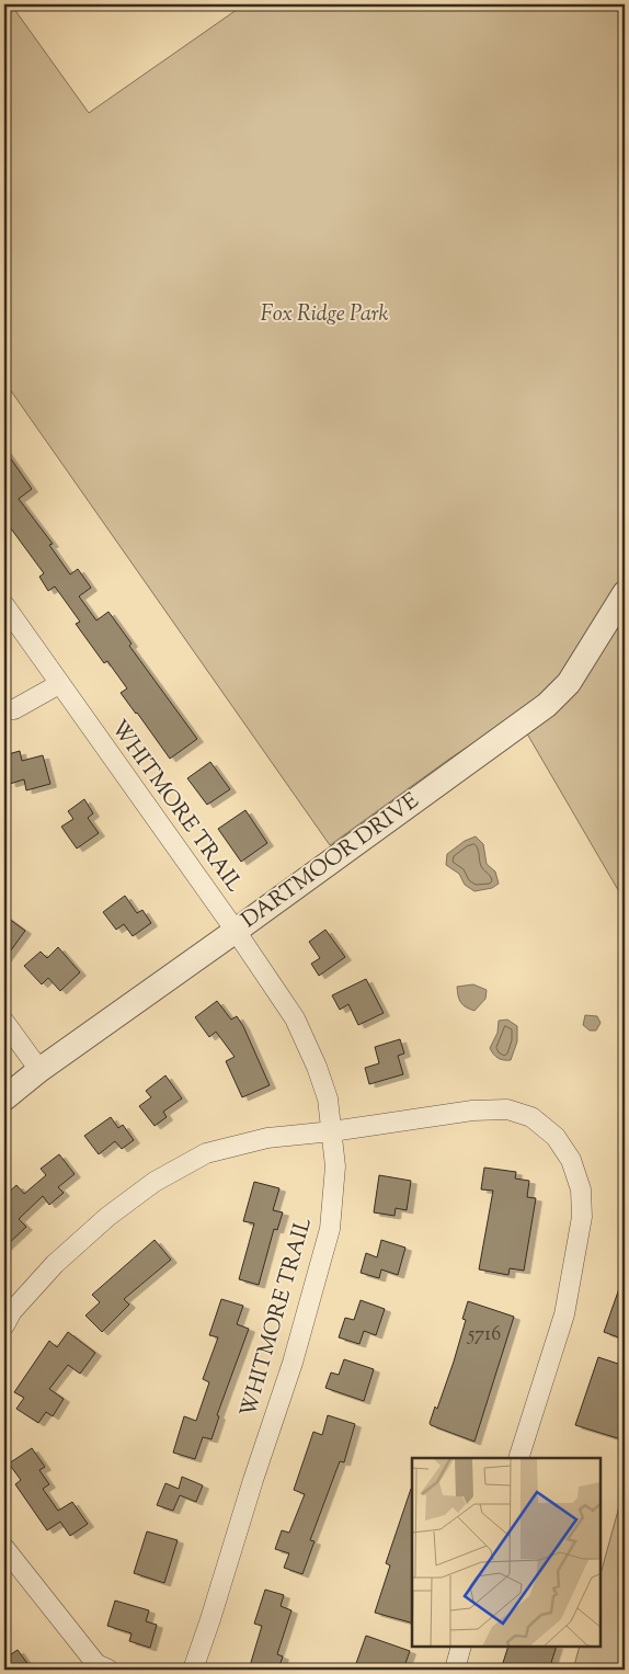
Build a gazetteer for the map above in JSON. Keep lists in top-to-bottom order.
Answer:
{
  "streets": {
    "street": ["WHITMORE TRAIL", "DARTMOOR DRIVE"]
  },
  "crossings": [
    ["WHITMORE TRAIL", "DARTMOOR DRIVE"]
  ],
  "parks": ["Fox Ridge Park"],
  "house_numbers": ["5716"]
}
